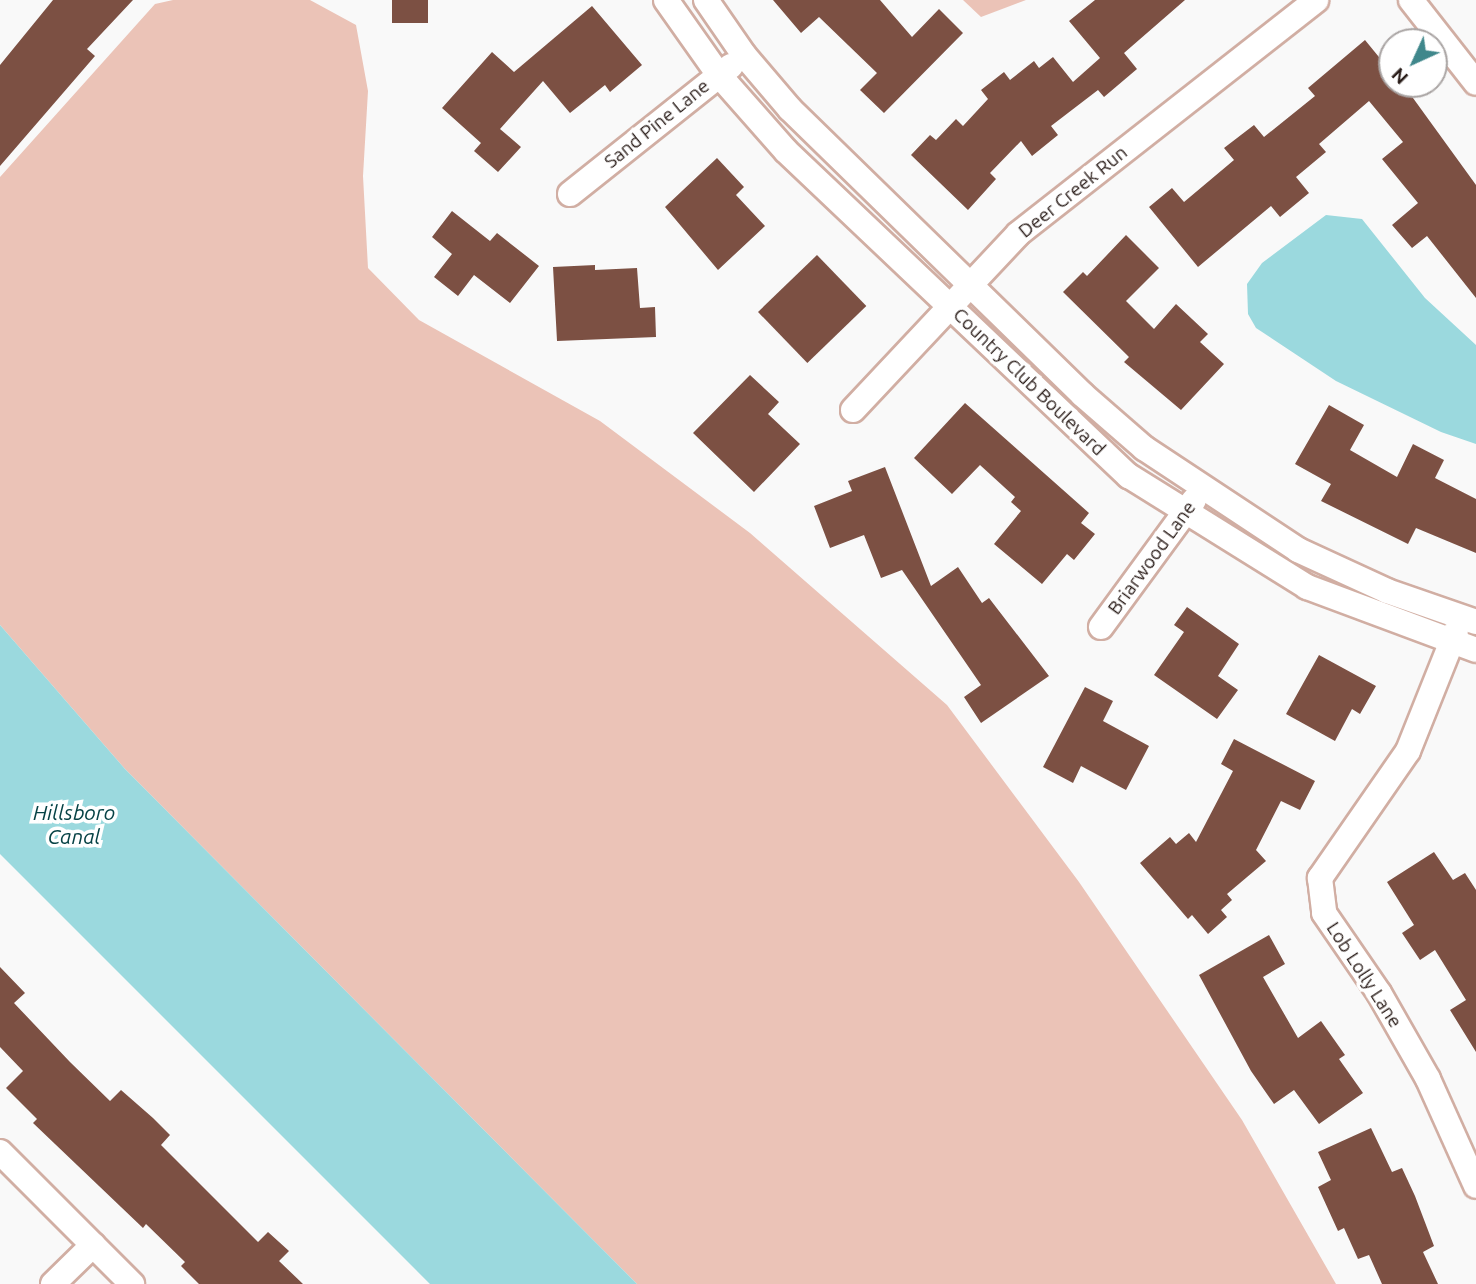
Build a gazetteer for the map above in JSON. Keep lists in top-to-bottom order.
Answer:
{
  "streets": {
    "street": [
      "Sand Pine Lane",
      "Deer Creek Run",
      "Country Club Boulevard",
      "Briarwood Lane",
      "Lob Lolly Lane"
    ]
  },
  "crossings": [
    ["Sand Pine Lane", "Country Club Boulevard"],
    ["Deer Creek Run", "Country Club Boulevard"],
    ["Country Club Boulevard", "Briarwood Lane"],
    ["Country Club Boulevard", "Lob Lolly Lane"]
  ],
  "water": ["Hillsboro Canal"],
  "north": "bottom left"
}
